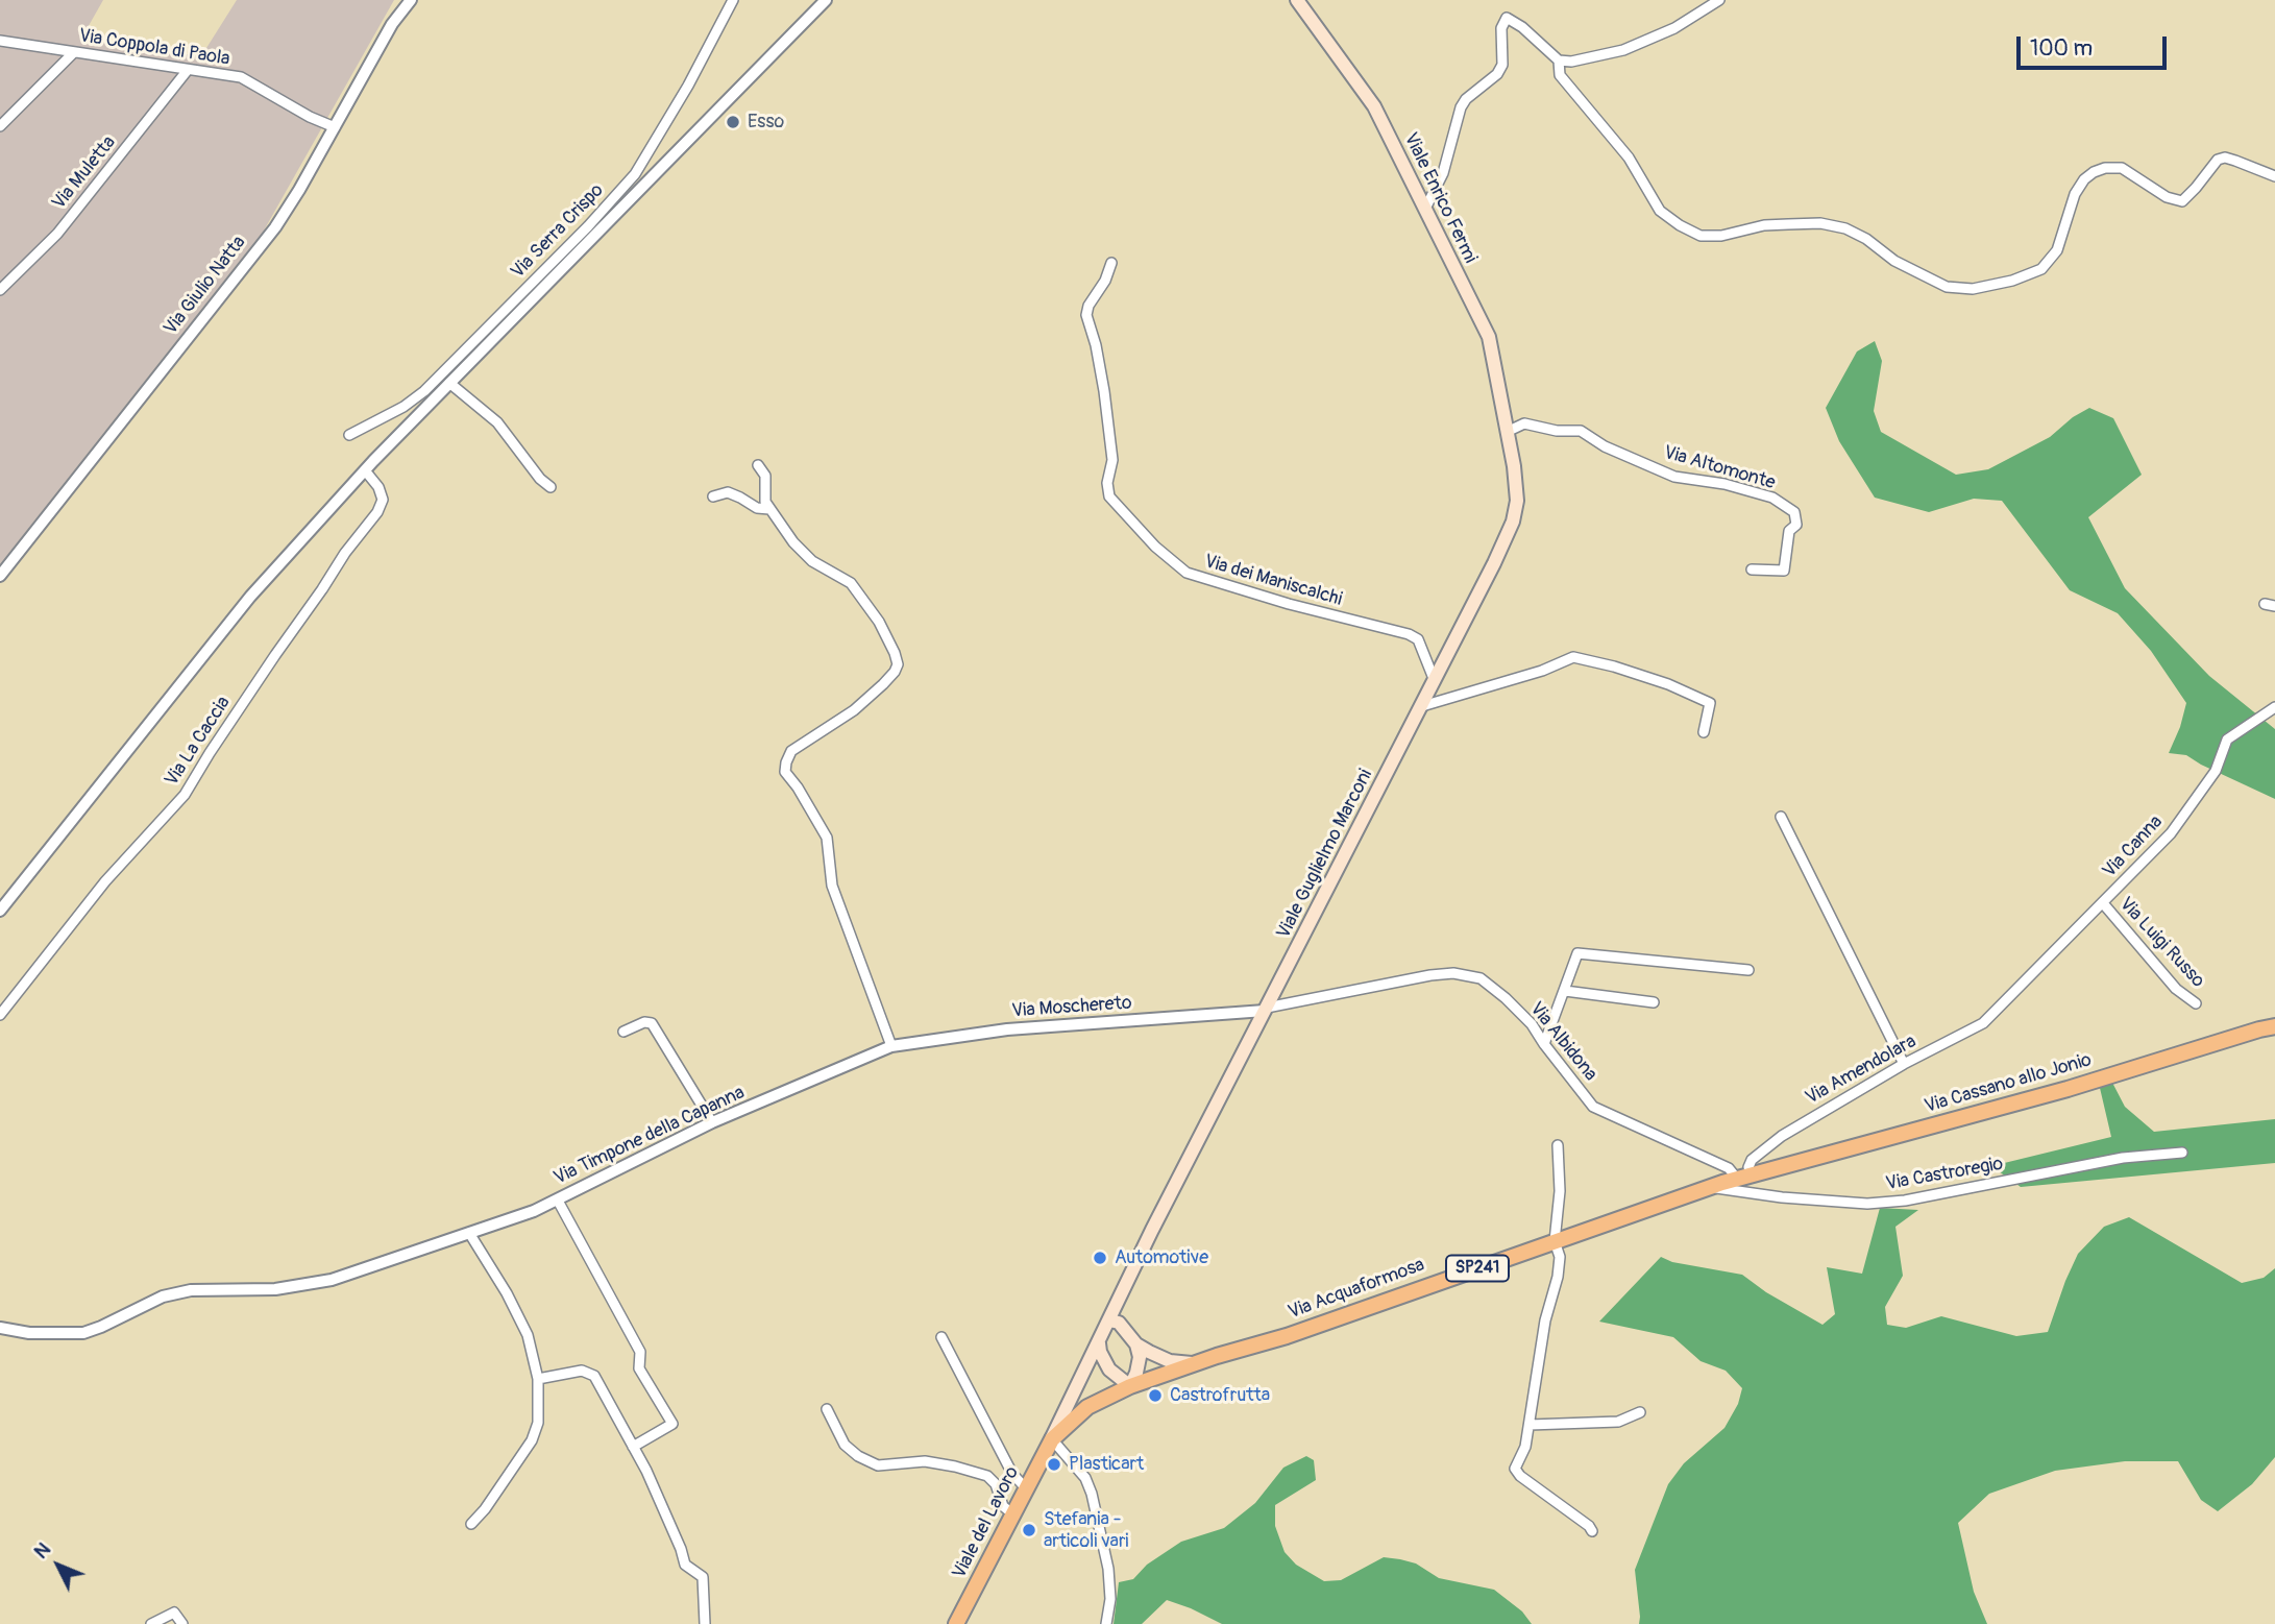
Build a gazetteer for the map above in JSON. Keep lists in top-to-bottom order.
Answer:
{
  "streets": {
    "main road": [
      "Viale Enrico Fermi",
      "Viale Guglielmo Marconi",
      "Via Cassano allo Jonio",
      "SP241",
      "Via Acquaformosa",
      "Viale del Lavoro"
    ],
    "street": [
      "Via Coppola di Paola",
      "Via Muletta",
      "Via Serra Crispo",
      "Via Giulio Natta",
      "Via Altomonte",
      "Via dei Maniscalchi",
      "Via La Caccia",
      "Via Canna",
      "Via Luigi Russo",
      "Via Moschereto",
      "Via Albidona",
      "Via Amendolara",
      "Via Timpone della Capanna",
      "Via Castroregio"
    ]
  },
  "crossings": [
    ["Via Coppola di Paola", "Via Muletta"],
    ["Via Coppola di Paola", "Via Giulio Natta"],
    ["Viale Enrico Fermi", "Via Altomonte"],
    ["Viale Enrico Fermi", "Viale Guglielmo Marconi"],
    ["Via Altomonte", "Viale Guglielmo Marconi"],
    ["Via dei Maniscalchi", "Viale Guglielmo Marconi"],
    ["Via Canna", "Via Luigi Russo"],
    ["Via Canna", "Via Amendolara"],
    ["Viale Guglielmo Marconi", "Via Moschereto"],
    ["Viale Guglielmo Marconi", "Via Albidona"],
    ["Viale Guglielmo Marconi", "SP241"],
    ["Viale Guglielmo Marconi", "Viale del Lavoro"],
    ["Via Moschereto", "Via Albidona"],
    ["Via Moschereto", "Via Timpone della Capanna"],
    ["Via Albidona", "Via Amendolara"],
    ["Via Albidona", "Via Cassano allo Jonio"],
    ["Via Albidona", "Via Acquaformosa"],
    ["Via Amendolara", "Via Cassano allo Jonio"],
    ["Via Amendolara", "Via Acquaformosa"],
    ["Via Cassano allo Jonio", "Via Acquaformosa"],
    ["Via Castroregio", "Via Acquaformosa"],
    ["SP241", "Via Acquaformosa"],
    ["SP241", "Viale del Lavoro"]
  ],
  "places": [
    "Esso",
    "Automotive",
    "Castrofrutta",
    "Plasticart",
    "Stefania - articoli vari"
  ],
  "scale_bar": "100 m",
  "north": "top left"
}
